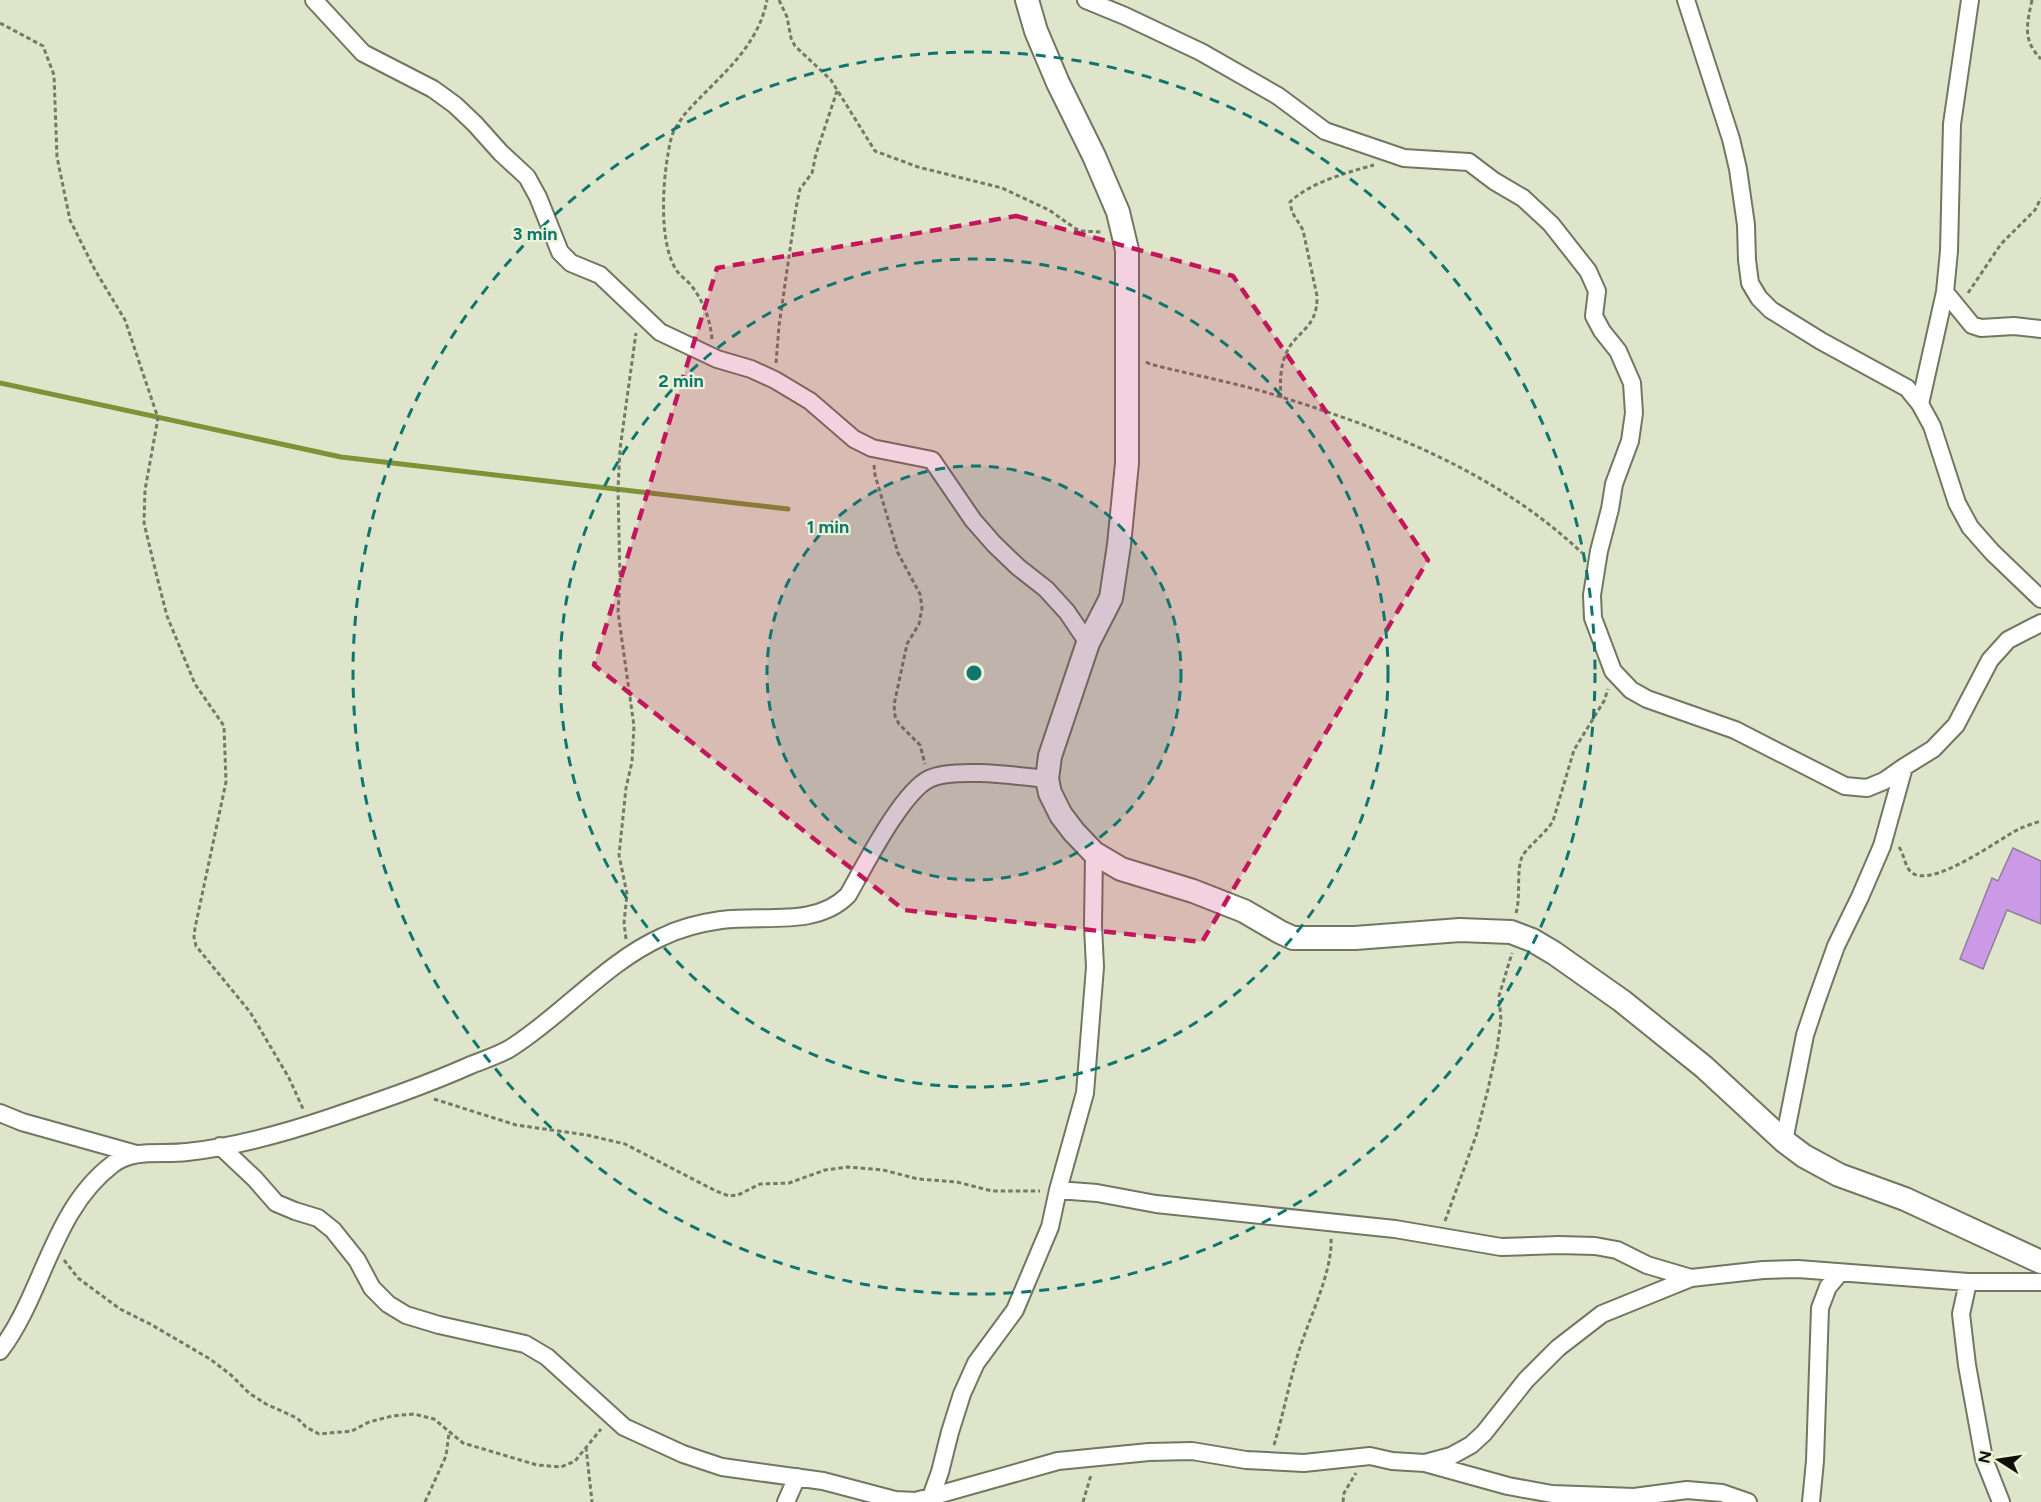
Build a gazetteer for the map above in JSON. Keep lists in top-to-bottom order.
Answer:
{
  "north": "left",
  "rings": ["3 min", "2 min", "1 min"]
}
